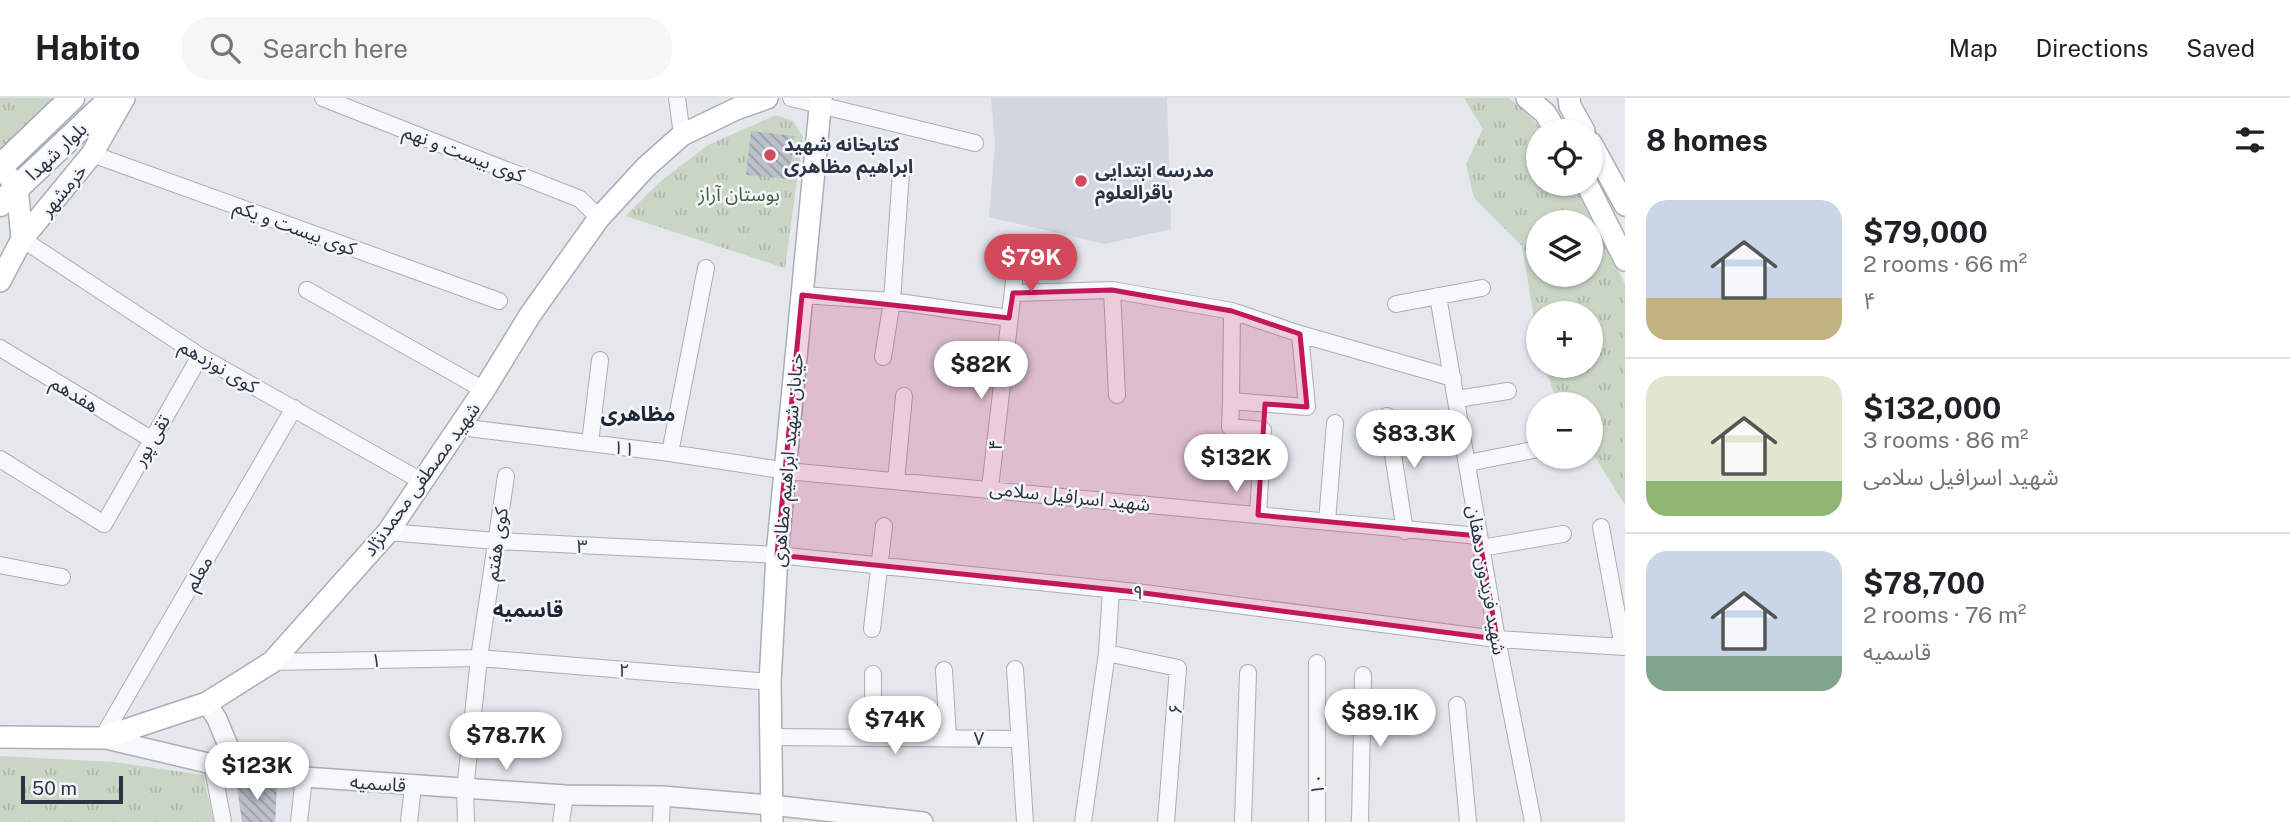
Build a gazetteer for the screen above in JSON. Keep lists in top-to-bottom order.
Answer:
{
  "streets": {
    "main road": [
      "بلوار شهدا",
      "خرمشهر",
      "خیابان شهید ابراهیم مظاهری",
      "شهید مصطفی محمدنژاد"
    ],
    "street": [
      "کوی بیست و نهم",
      "کوی بیست و یکم",
      "کوی نوزدهم",
      "هفدهم",
      "تقی پور",
      "۴",
      "۱۱",
      "شهید اسرافیل سلامی",
      "کوی هفتم",
      "۳",
      "معلم",
      "شهید فریدون دهقان",
      "۹",
      "۱",
      "۲",
      "۶",
      "۷",
      "قاسمیه",
      "۱۰"
    ]
  },
  "crossings": [
    ["کوی بیست و نهم", "شهید مصطفی محمدنژاد"],
    ["خرمشهر", "کوی بیست و یکم"],
    ["خرمشهر", "کوی نوزدهم"],
    ["کوی نوزدهم", "تقی پور"],
    ["کوی نوزدهم", "شهید مصطفی محمدنژاد"],
    ["کوی نوزدهم", "معلم"],
    ["هفدهم", "تقی پور"],
    ["۴", "شهید اسرافیل سلامی"],
    ["۱۱", "خیابان شهید ابراهیم مظاهری"],
    ["۱۱", "شهید مصطفی محمدنژاد"],
    ["۱۱", "شهید اسرافیل سلامی"],
    ["خیابان شهید ابراهیم مظاهری", "شهید اسرافیل سلامی"],
    ["خیابان شهید ابراهیم مظاهری", "۳"],
    ["خیابان شهید ابراهیم مظاهری", "۹"],
    ["خیابان شهید ابراهیم مظاهری", "۲"],
    ["خیابان شهید ابراهیم مظاهری", "۷"],
    ["خیابان شهید ابراهیم مظاهری", "قاسمیه"],
    ["شهید مصطفی محمدنژاد", "۳"],
    ["شهید مصطفی محمدنژاد", "معلم"],
    ["شهید مصطفی محمدنژاد", "۱"],
    ["شهید مصطفی محمدنژاد", "قاسمیه"],
    ["شهید اسرافیل سلامی", "شهید فریدون دهقان"],
    ["کوی هفتم", "۳"],
    ["کوی هفتم", "۱"],
    ["کوی هفتم", "۲"],
    ["کوی هفتم", "قاسمیه"],
    ["۳", "۹"],
    ["معلم", "قاسمیه"],
    ["شهید فریدون دهقان", "۹"],
    ["۱", "۲"]
  ],
  "districts": ["مظاهری", "قاسمیه"],
  "parks": ["بوستان آراز"],
  "places": ["کتابخانه شهید ابراهیم مظاهری", "مدرسه ابتدایی باقرالعلوم"],
  "scale_bar": "50 m",
  "page": {
    "header": "Habito",
    "search": "Search here",
    "nav": ["Map", "Directions", "Saved"],
    "heading": "8 homes",
    "map_buttons": ["+", "−"],
    "list": [
      {
        "name": "$79,000",
        "note": "2 rooms · 66 m² · ۴"
      },
      {
        "name": "$132,000",
        "note": "3 rooms · 86 m² · شهید اسرافیل سلامی"
      },
      {
        "name": "$78,700",
        "note": "2 rooms · 76 m² · قاسمیه"
      }
    ],
    "price": [
      "$79K",
      "$82K",
      "$83.3K",
      "$132K",
      "$89.1K",
      "$74K",
      "$78.7K",
      "$123K"
    ],
    "scale": "50 m"
  }
}
